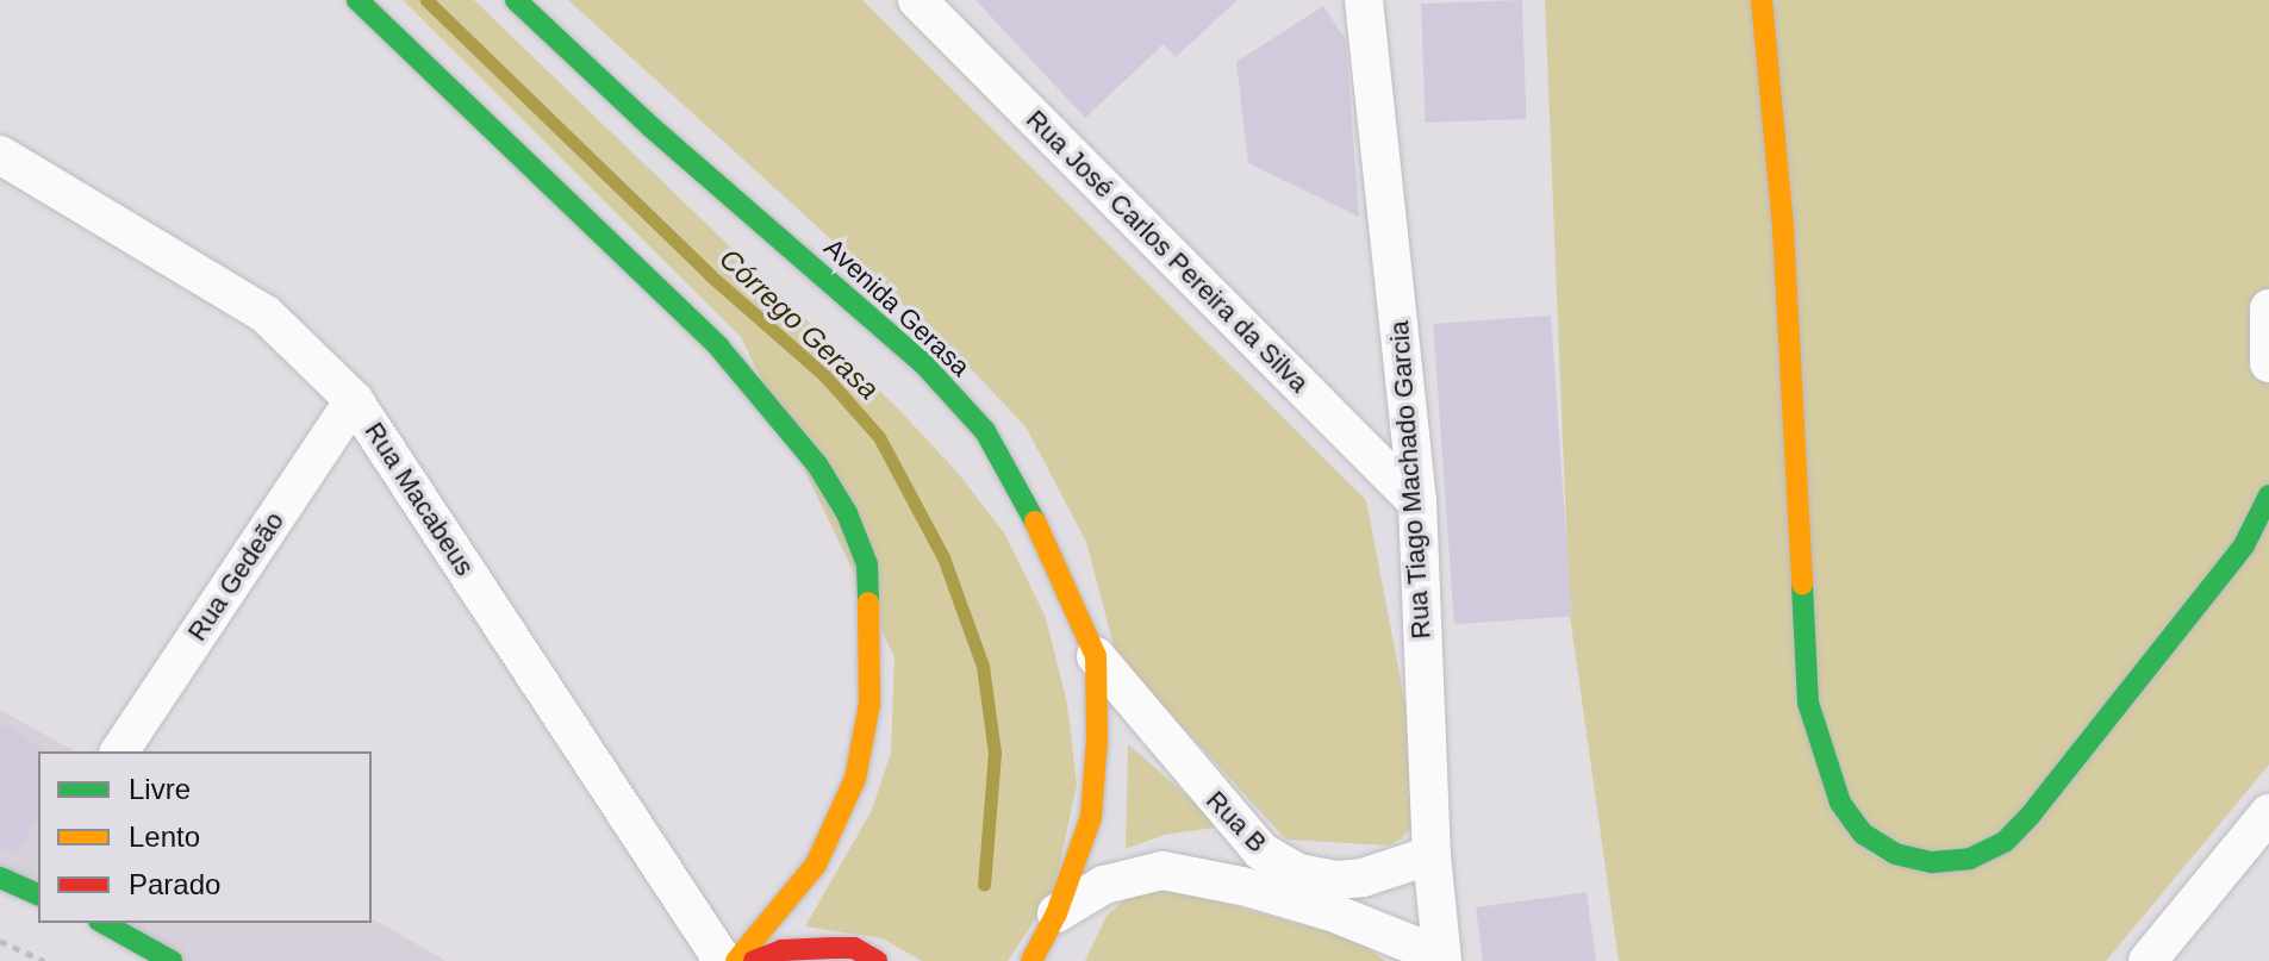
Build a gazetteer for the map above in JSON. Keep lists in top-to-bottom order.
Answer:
{
  "streets": {
    "main road": ["Avenida Gerasa"],
    "street": [
      "Rua José Carlos Pereira da Silva",
      "Rua Tiago Machado Garcia",
      "Rua Macabeus",
      "Rua Gedeão",
      "Rua B"
    ]
  },
  "crossings": [
    ["Rua José Carlos Pereira da Silva", "Rua Tiago Machado Garcia"],
    ["Avenida Gerasa", "Rua B"],
    ["Rua Tiago Machado Garcia", "Rua B"],
    ["Rua Macabeus", "Rua Gedeão"]
  ],
  "water": ["Córrego Gerasa"],
  "legend": ["Livre", "Lento", "Parado"]
}
